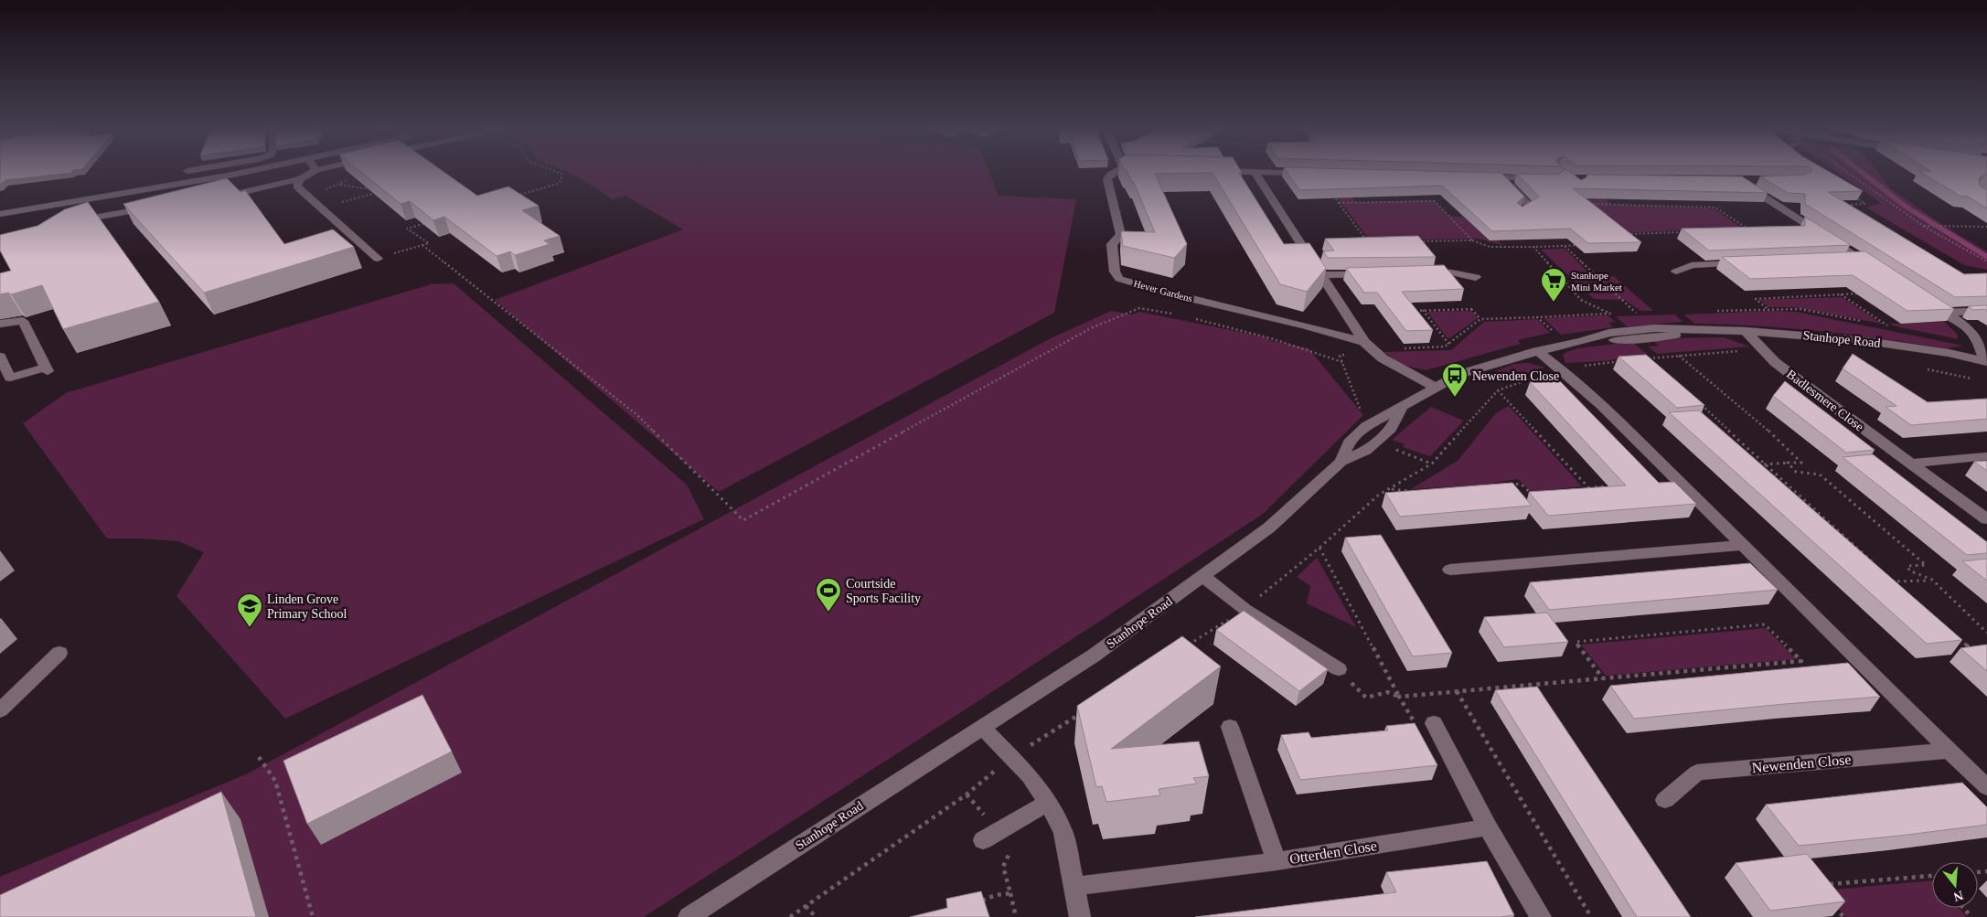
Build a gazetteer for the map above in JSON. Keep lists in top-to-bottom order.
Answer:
{
  "streets": {
    "street": [
      "Hever Gardens",
      "Stanhope Road",
      "Badlesmere Close",
      "Newenden Close",
      "Otterden Close"
    ]
  },
  "crossings": [
    ["Stanhope Road", "Badlesmere Close"]
  ],
  "places": {
    "supermarket": ["Stanhope Mini Market"],
    "bus stop": ["Newenden Close"],
    "sports": ["Courtside Sports Facility"],
    "school or university": ["Linden Grove Primary School"]
  },
  "north": "bottom"
}
